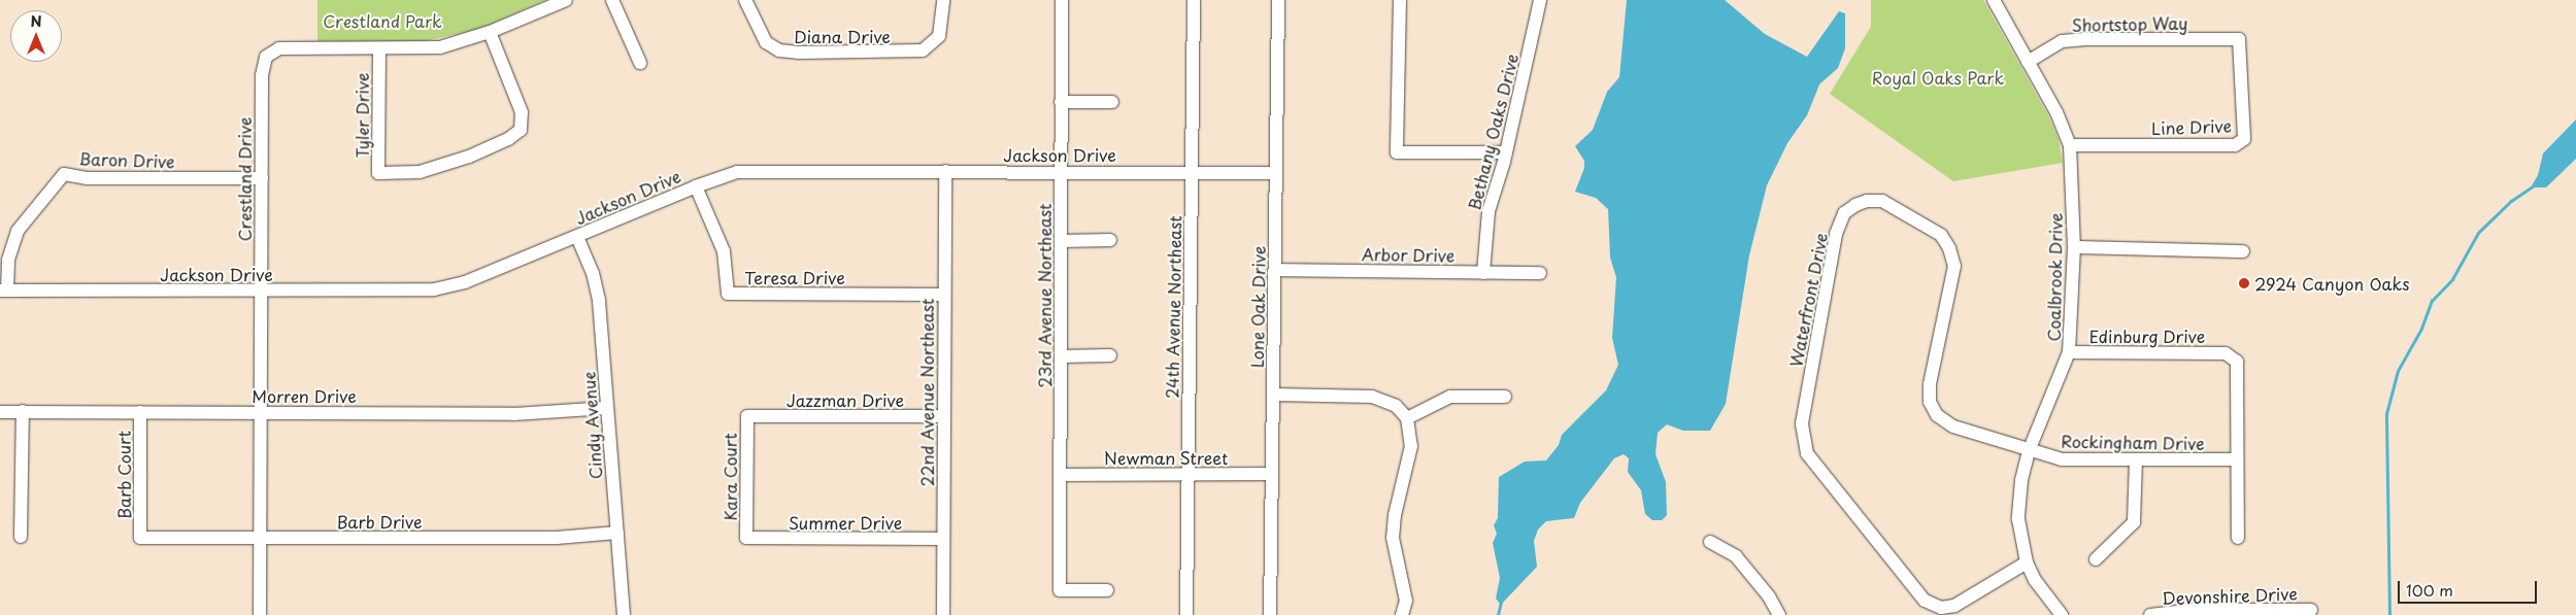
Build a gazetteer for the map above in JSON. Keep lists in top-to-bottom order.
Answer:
{
  "streets": {
    "street": [
      "Shortstop Way",
      "Diana Drive",
      "Tyler Drive",
      "Line Drive",
      "Bethany Oaks Drive",
      "Jackson Drive",
      "Baron Drive",
      "Crestland Drive",
      "Arbor Drive",
      "Teresa Drive",
      "Coalbrook Drive",
      "23rd Avenue Northeast",
      "Waterfront Drive",
      "24th Avenue Northeast",
      "Lone Oak Drive",
      "Edinburg Drive",
      "22nd Avenue Northeast",
      "Morren Drive",
      "Jazzman Drive",
      "Cindy Avenue",
      "Rockingham Drive",
      "Newman Street",
      "Barb Court",
      "Kara Court",
      "Barb Drive",
      "Summer Drive",
      "Devonshire Drive"
    ]
  },
  "crossings": [
    ["Shortstop Way", "Line Drive"],
    ["Shortstop Way", "Coalbrook Drive"],
    ["Tyler Drive", "Crestland Drive"],
    ["Line Drive", "Coalbrook Drive"],
    ["Bethany Oaks Drive", "Arbor Drive"],
    ["Jackson Drive", "Baron Drive"],
    ["Jackson Drive", "Crestland Drive"],
    ["Jackson Drive", "Teresa Drive"],
    ["Jackson Drive", "23rd Avenue Northeast"],
    ["Jackson Drive", "24th Avenue Northeast"],
    ["Jackson Drive", "Lone Oak Drive"],
    ["Jackson Drive", "22nd Avenue Northeast"],
    ["Jackson Drive", "Cindy Avenue"],
    ["Baron Drive", "Crestland Drive"],
    ["Crestland Drive", "Morren Drive"],
    ["Crestland Drive", "Barb Drive"],
    ["Arbor Drive", "Lone Oak Drive"],
    ["Teresa Drive", "22nd Avenue Northeast"],
    ["Coalbrook Drive", "Waterfront Drive"],
    ["Coalbrook Drive", "Edinburg Drive"],
    ["Coalbrook Drive", "Rockingham Drive"],
    ["23rd Avenue Northeast", "Newman Street"],
    ["Waterfront Drive", "Rockingham Drive"],
    ["24th Avenue Northeast", "Newman Street"],
    ["Lone Oak Drive", "Newman Street"],
    ["Edinburg Drive", "Rockingham Drive"],
    ["22nd Avenue Northeast", "Jazzman Drive"],
    ["22nd Avenue Northeast", "Summer Drive"],
    ["Morren Drive", "Cindy Avenue"],
    ["Morren Drive", "Barb Court"],
    ["Jazzman Drive", "Kara Court"],
    ["Cindy Avenue", "Barb Drive"],
    ["Barb Court", "Barb Drive"],
    ["Kara Court", "Summer Drive"]
  ],
  "parks": ["Crestland Park", "Royal Oaks Park"],
  "places": ["2924 Canyon Oaks"],
  "scale_bar": "100 m",
  "north": "top"
}
